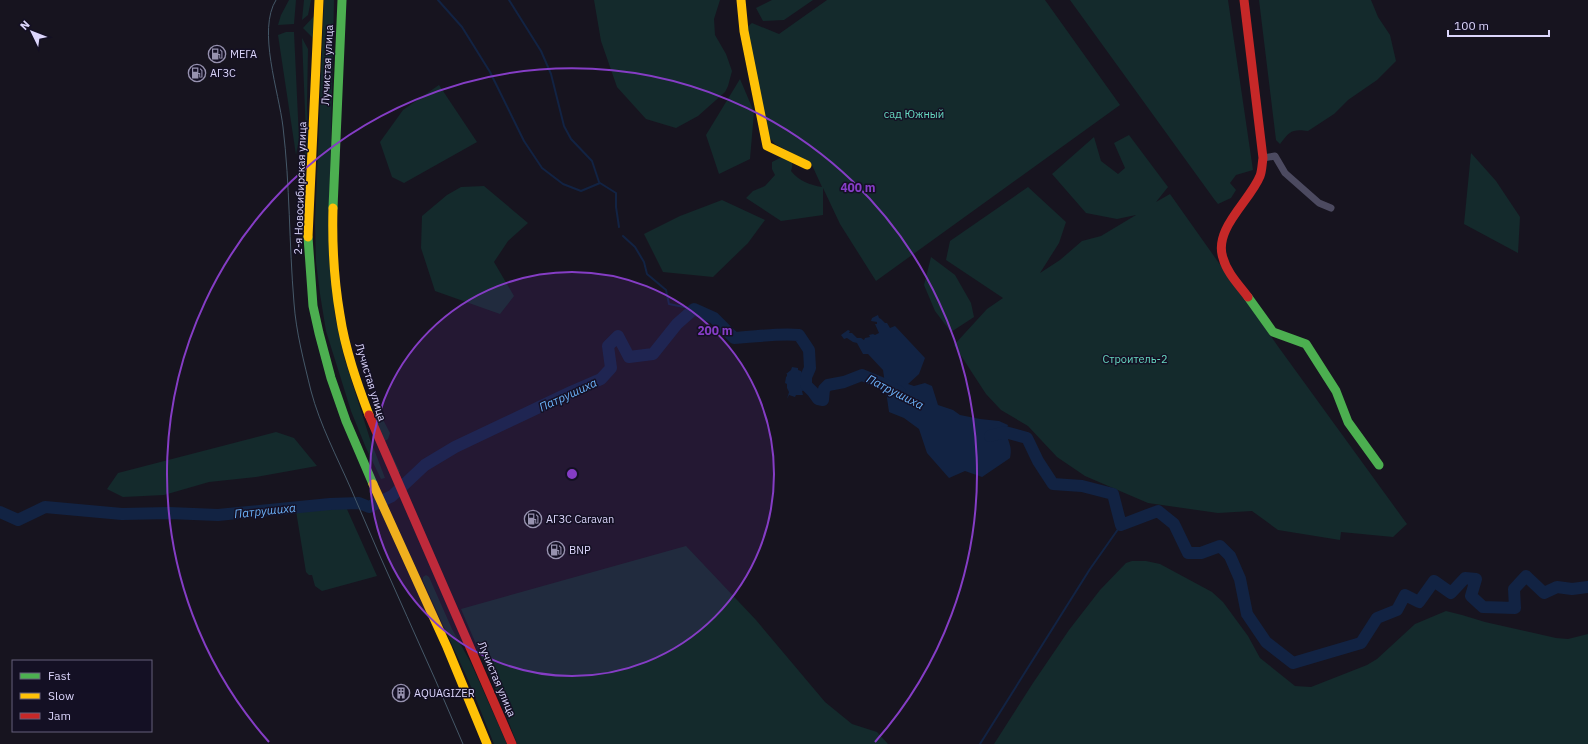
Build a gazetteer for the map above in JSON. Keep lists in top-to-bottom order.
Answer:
{
  "streets": {
    "main road": ["Лучистая улица", "2-я Новосибирская улица"]
  },
  "water": ["Патрушиха"],
  "parks": ["сад Южный", "Строитель-2"],
  "places": {
    "fuel station": [
      "МЕГА",
      "АГЗС",
      "АГЗС Caravan",
      "BNP"
    ],
    "building": ["AQUAGIZER"]
  },
  "legend": ["Fast", "Slow", "Jam"],
  "scale_bar": "100 m",
  "north": "top left",
  "rings": ["400 m", "200 m"]
}
